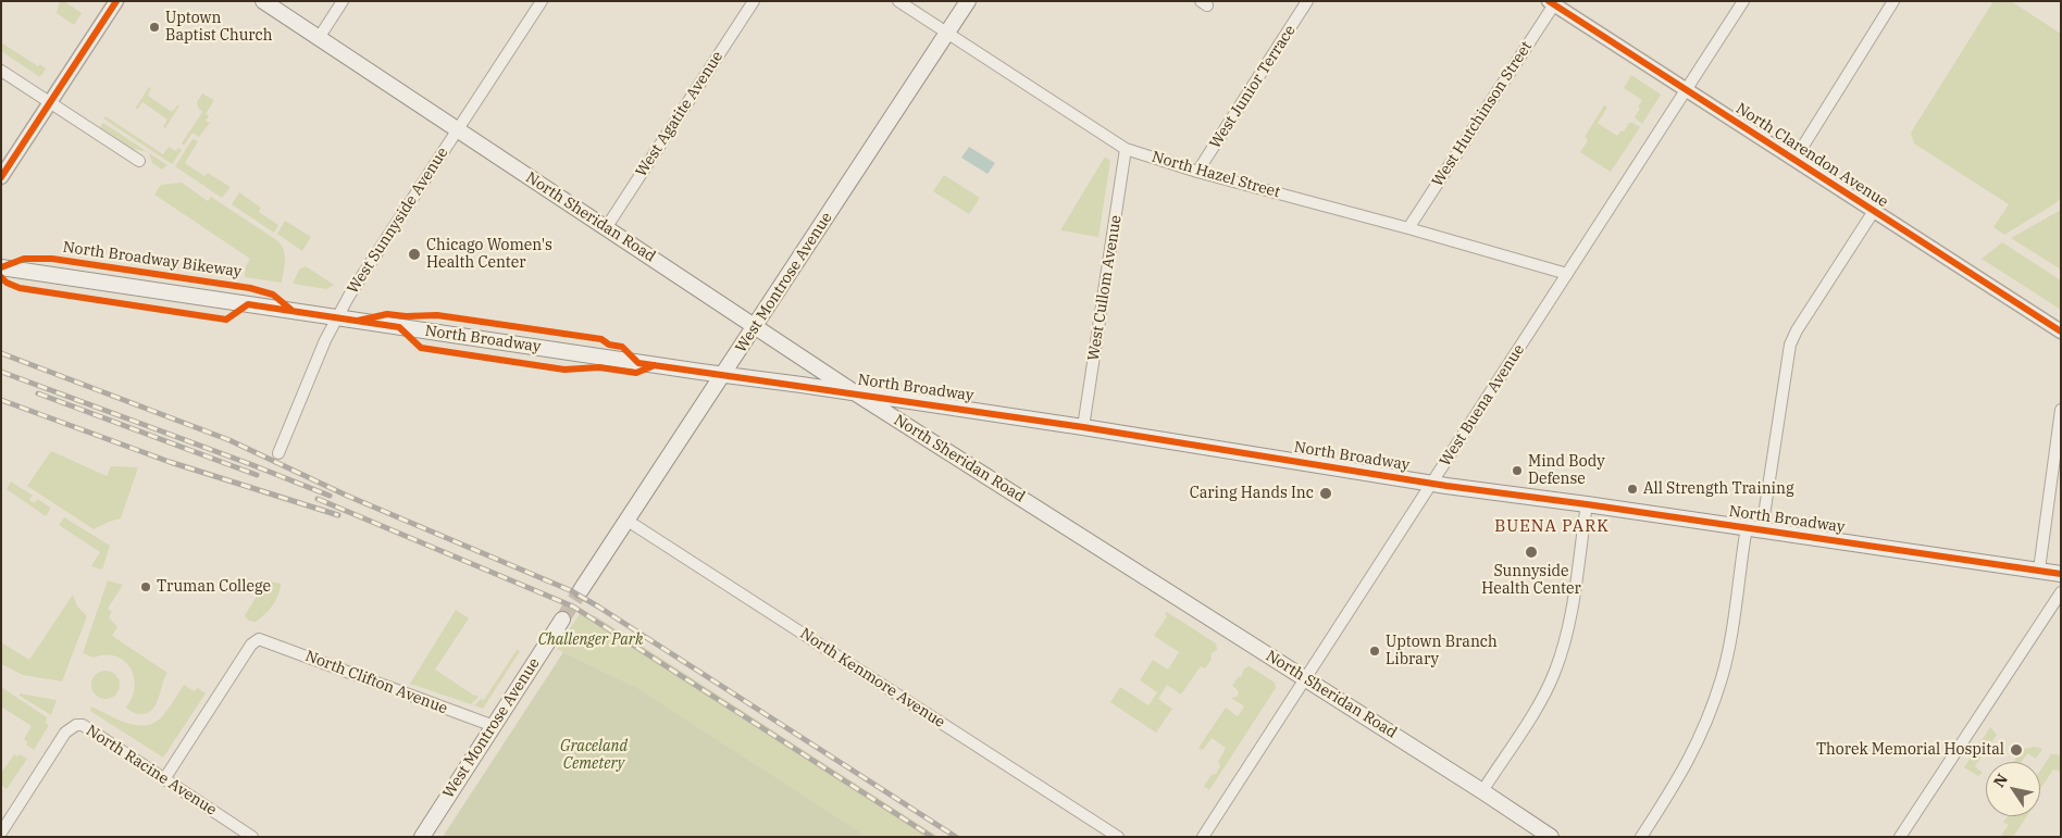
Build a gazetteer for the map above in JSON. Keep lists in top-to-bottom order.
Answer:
{
  "streets": {
    "main road": ["North Sheridan Road", "West Montrose Avenue", "North Broadway"],
    "street": [
      "West Junior Terrace",
      "West Agatite Avenue",
      "West Hutchinson Street",
      "North Clarendon Avenue",
      "North Hazel Street",
      "West Sunnyside Avenue",
      "West Cullom Avenue",
      "West Buena Avenue",
      "North Kenmore Avenue",
      "North Clifton Avenue",
      "North Racine Avenue"
    ],
    "cycle path": ["North Broadway Bikeway"]
  },
  "crossings": [
    ["West Junior Terrace", "North Hazel Street"],
    ["West Agatite Avenue", "North Sheridan Road"],
    ["West Hutchinson Street", "North Clarendon Avenue"],
    ["West Hutchinson Street", "North Hazel Street"],
    ["North Clarendon Avenue", "West Buena Avenue"],
    ["North Hazel Street", "West Montrose Avenue"],
    ["North Hazel Street", "West Cullom Avenue"],
    ["North Hazel Street", "West Buena Avenue"],
    ["North Sheridan Road", "West Sunnyside Avenue"],
    ["North Sheridan Road", "West Montrose Avenue"],
    ["North Sheridan Road", "North Broadway"],
    ["North Sheridan Road", "West Buena Avenue"],
    ["West Sunnyside Avenue", "North Broadway"],
    ["West Montrose Avenue", "North Broadway"],
    ["West Montrose Avenue", "North Kenmore Avenue"],
    ["West Montrose Avenue", "North Clifton Avenue"],
    ["West Cullom Avenue", "North Broadway"],
    ["North Broadway", "West Buena Avenue"],
    ["North Clifton Avenue", "North Racine Avenue"]
  ],
  "districts": ["BUENA PARK"],
  "parks": ["Challenger Park", "Graceland Cemetery"],
  "places": [
    "Uptown Baptist Church",
    "Chicago Women's Health Center",
    "Mind Body Defense",
    "All Strength Training",
    "Caring Hands Inc",
    "Sunnyside Health Center",
    "Truman College",
    "Uptown Branch Library",
    "Thorek Memorial Hospital"
  ],
  "north": "top left"
}
